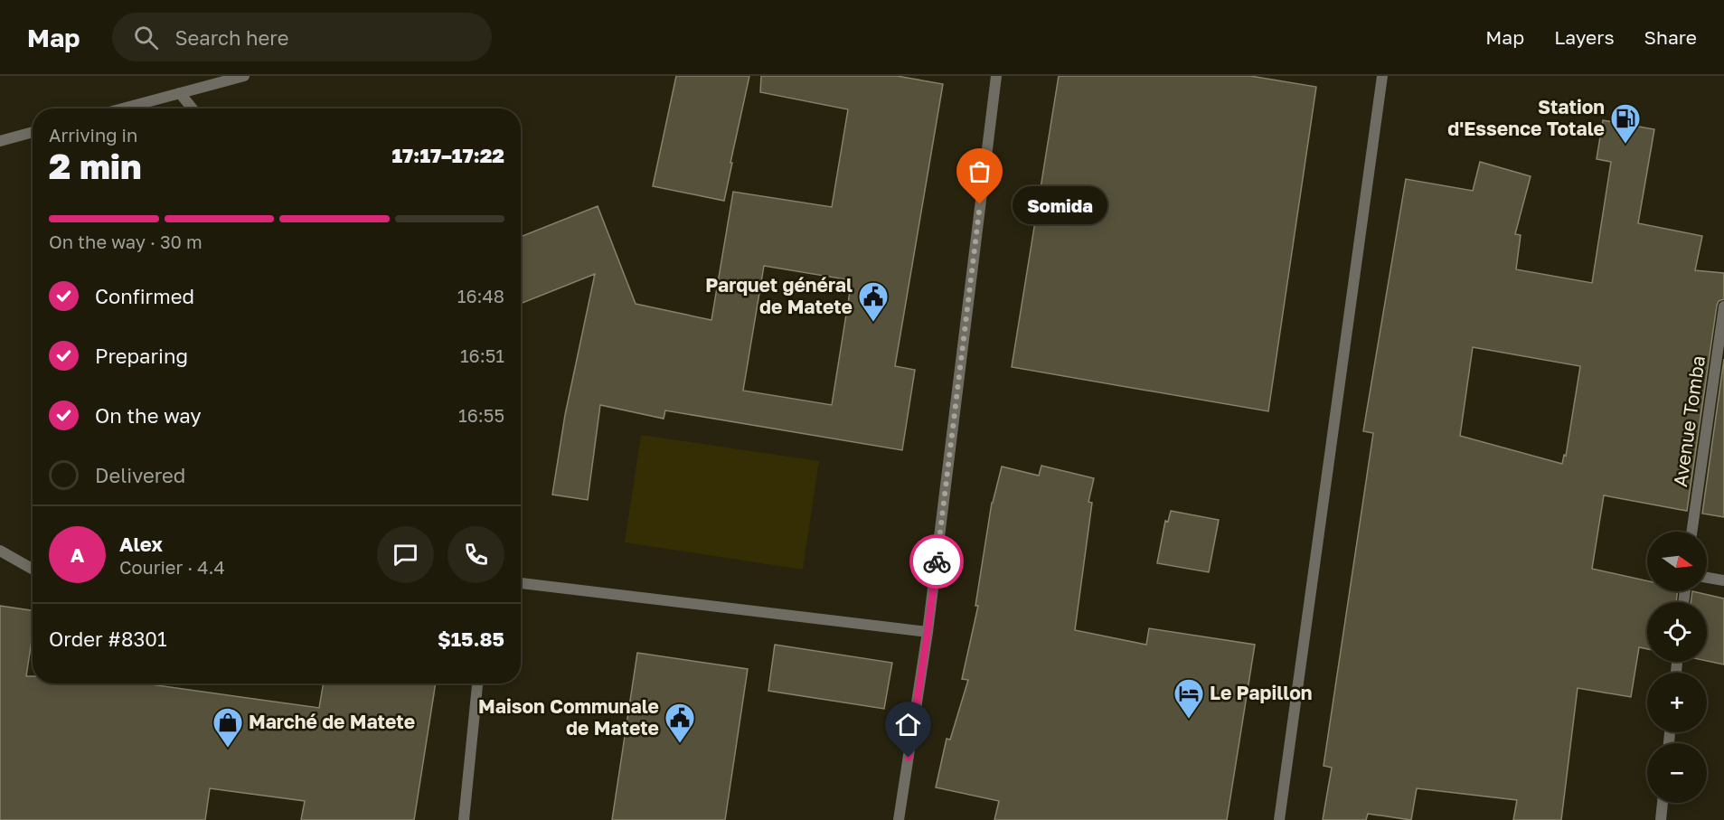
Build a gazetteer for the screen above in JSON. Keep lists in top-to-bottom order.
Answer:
{
  "streets": {
    "street": ["Avenue Tomba"]
  },
  "places": {
    "fuel station": ["Station d'Essence Totale"],
    "other": ["Somida"],
    "public building": ["Parquet général de Matete", "Maison Communale de Matete"],
    "hotel": ["Le Papillon"],
    "shop": ["Marché de Matete"]
  },
  "north": "right",
  "page": {
    "header": "Map",
    "search": "Search here",
    "nav": ["Map", "Layers", "Share"],
    "heading": ["2 min", "Arriving in", "17:17–17:22"],
    "panel": [
      "Alex",
      "Courier · 4.4",
      "Order #8301",
      "$15.85"
    ],
    "bubble": "Somida",
    "bar": "On the way · 30 m",
    "list": [
      ["Confirmed", "16:48"],
      ["Preparing", "16:51"],
      ["On the way", "16:55"],
      "Delivered"
    ],
    "round": "A",
    "map_buttons": ["+", "−"]
  }
}
